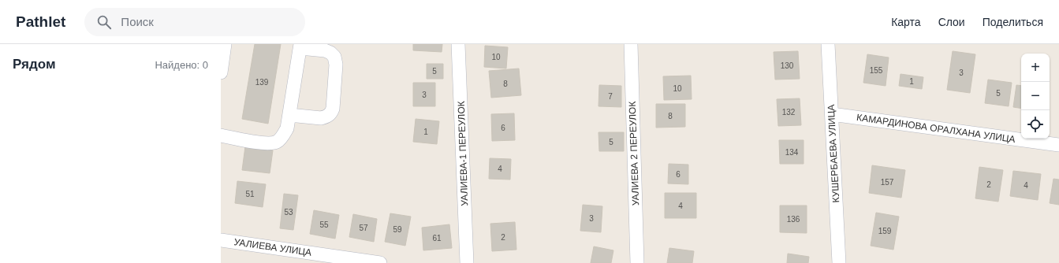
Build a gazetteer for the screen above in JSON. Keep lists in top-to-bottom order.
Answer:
{
  "streets": {
    "street": [
      "КАМАРДИНОВА ОРАЛХАНА УЛИЦА",
      "УАЛИЕВА-1 ПЕРЕУЛОК",
      "УАЛИЕВА 2 ПЕРЕУЛОК",
      "КУШЕРБАЕВА УЛИЦА",
      "УАЛИЕВА УЛИЦА"
    ]
  },
  "crossings": [
    ["КАМАРДИНОВА ОРАЛХАНА УЛИЦА", "КУШЕРБАЕВА УЛИЦА"]
  ],
  "house_numbers": [
    "10",
    "130",
    "155",
    "5",
    "3",
    "1",
    "139",
    "8",
    "10",
    "5",
    "3",
    "7",
    "132",
    "8",
    "6",
    "1",
    "5",
    "134",
    "4",
    "6",
    "157",
    "2",
    "4",
    "51",
    "4",
    "53",
    "3",
    "136",
    "55",
    "57",
    "59",
    "159",
    "2",
    "61"
  ],
  "page": {
    "header": "Pathlet",
    "search": "Поиск",
    "nav": ["Карта", "Слои", "Поделиться"],
    "heading": ["Рядом", "Найдено: 0"],
    "map_buttons": ["+", "−"]
  }
}
